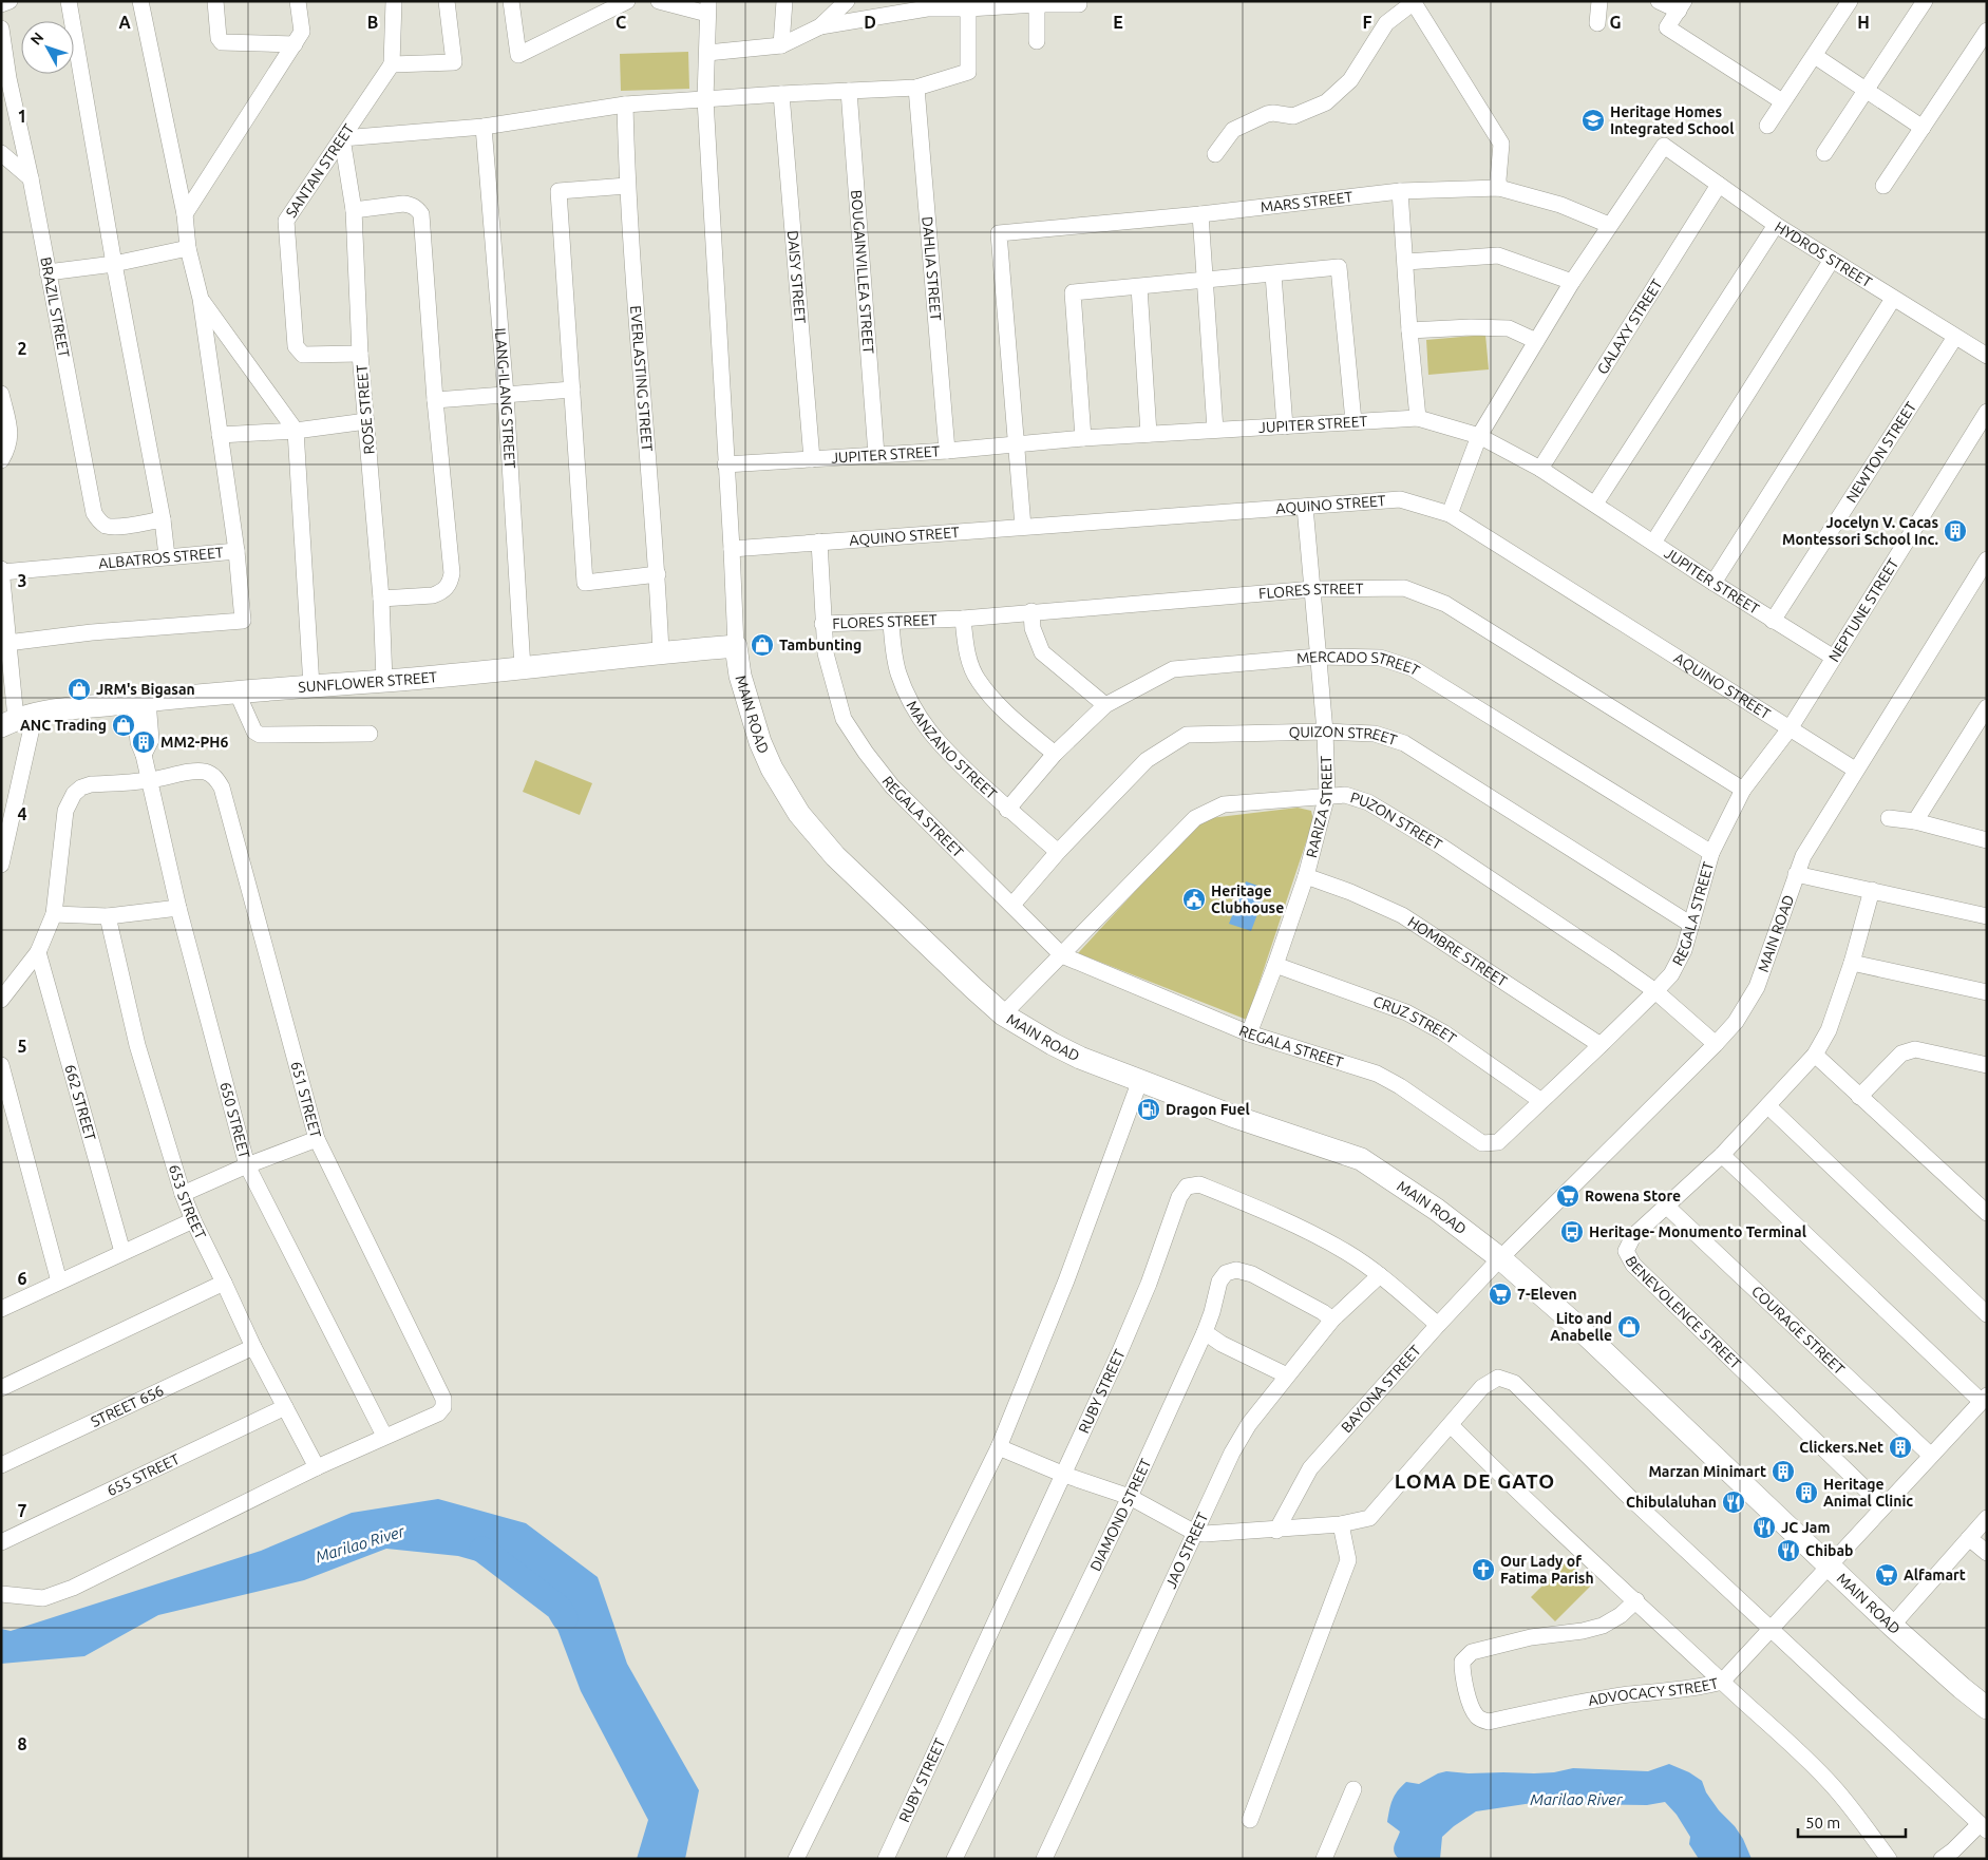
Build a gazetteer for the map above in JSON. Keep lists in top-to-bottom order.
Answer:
{
  "streets": {
    "main road": ["SUNFLOWER STREET", "MAIN ROAD"],
    "street": [
      "SANTAN STREET",
      "MARS STREET",
      "HYDROS STREET",
      "DAHLIA STREET",
      "BOUGAINVILLEA STREET",
      "DAISY STREET",
      "BRAZIL STREET",
      "GALAXY STREET",
      "EVERLASTING STREET",
      "ILANG-ILANG STREET",
      "ROSE STREET",
      "JUPITER STREET",
      "NEWTON STREET",
      "AQUINO STREET",
      "ALBATROS STREET",
      "FLORES STREET",
      "NEPTUNE STREET",
      "MERCADO STREET",
      "QUIZON STREET",
      "MANZANO STREET",
      "RARIZA STREET",
      "REGALA STREET",
      "PUZON STREET",
      "HOMBRE STREET",
      "CRUZ STREET",
      "651 STREET",
      "662 STREET",
      "650 STREET",
      "653 STREET",
      "BENEVOLENCE STREET",
      "COURAGE STREET",
      "BAYONA STREET",
      "RUBY STREET",
      "STREET 656",
      "655 STREET",
      "DIAMOND STREET",
      "JAO STREET",
      "ADVOCACY STREET"
    ]
  },
  "crossings": [
    ["SANTAN STREET", "ROSE STREET"],
    ["MARS STREET", "HYDROS STREET"],
    ["MARS STREET", "JUPITER STREET"],
    ["HYDROS STREET", "GALAXY STREET"],
    ["HYDROS STREET", "NEWTON STREET"],
    ["DAHLIA STREET", "JUPITER STREET"],
    ["BOUGAINVILLEA STREET", "JUPITER STREET"],
    ["DAISY STREET", "JUPITER STREET"],
    ["GALAXY STREET", "JUPITER STREET"],
    ["EVERLASTING STREET", "SUNFLOWER STREET"],
    ["ILANG-ILANG STREET", "SUNFLOWER STREET"],
    ["ROSE STREET", "SUNFLOWER STREET"],
    ["JUPITER STREET", "NEWTON STREET"],
    ["JUPITER STREET", "NEPTUNE STREET"],
    ["AQUINO STREET", "NEPTUNE STREET"],
    ["AQUINO STREET", "MAIN ROAD"],
    ["AQUINO STREET", "RARIZA STREET"],
    ["AQUINO STREET", "REGALA STREET"],
    ["FLORES STREET", "MANZANO STREET"],
    ["FLORES STREET", "RARIZA STREET"],
    ["FLORES STREET", "REGALA STREET"],
    ["NEPTUNE STREET", "REGALA STREET"],
    ["MERCADO STREET", "MANZANO STREET"],
    ["MERCADO STREET", "RARIZA STREET"],
    ["MERCADO STREET", "REGALA STREET"],
    ["SUNFLOWER STREET", "MAIN ROAD"],
    ["SUNFLOWER STREET", "650 STREET"],
    ["MAIN ROAD", "PUZON STREET"],
    ["MAIN ROAD", "BAYONA STREET"],
    ["MAIN ROAD", "ADVOCACY STREET"],
    ["QUIZON STREET", "MANZANO STREET"],
    ["QUIZON STREET", "RARIZA STREET"],
    ["QUIZON STREET", "REGALA STREET"],
    ["RARIZA STREET", "REGALA STREET"],
    ["RARIZA STREET", "PUZON STREET"],
    ["RARIZA STREET", "HOMBRE STREET"],
    ["RARIZA STREET", "CRUZ STREET"],
    ["REGALA STREET", "PUZON STREET"],
    ["REGALA STREET", "HOMBRE STREET"],
    ["REGALA STREET", "CRUZ STREET"],
    ["651 STREET", "650 STREET"],
    ["651 STREET", "653 STREET"],
    ["653 STREET", "STREET 656"],
    ["653 STREET", "655 STREET"],
    ["BENEVOLENCE STREET", "COURAGE STREET"],
    ["BENEVOLENCE STREET", "ADVOCACY STREET"],
    ["COURAGE STREET", "ADVOCACY STREET"],
    ["BAYONA STREET", "RUBY STREET"],
    ["RUBY STREET", "JAO STREET"],
    ["DIAMOND STREET", "JAO STREET"]
  ],
  "districts": ["LOMA DE GATO"],
  "water": ["Marilao River"],
  "places": {
    "school or university": ["Heritage Homes Integrated School"],
    "building": [
      "Jocelyn V. Cacas Montessori School Inc.",
      "MM2-PH6",
      "Clickers.Net",
      "Marzan Minimart",
      "Heritage Animal Clinic"
    ],
    "shop": [
      "Tambunting",
      "JRM's Bigasan",
      "ANC Trading",
      "Lito and Anabelle"
    ],
    "public building": ["Heritage Clubhouse"],
    "fuel station": ["Dragon Fuel"],
    "supermarket": ["Rowena Store", "7-Eleven", "Alfamart"],
    "bus stop": ["Heritage- Monumento Terminal"],
    "restaurant": ["Chibulaluhan", "JC Jam", "Chibab"],
    "church": ["Our Lady of Fatima Parish"]
  },
  "scale_bar": "50 m",
  "north": "top left",
  "grid": {
    "columns": [
      "A",
      "B",
      "C",
      "D",
      "E",
      "F",
      "G",
      "H"
    ],
    "rows": [
      "1",
      "2",
      "3",
      "4",
      "5",
      "6",
      "7",
      "8"
    ]
  }
}
